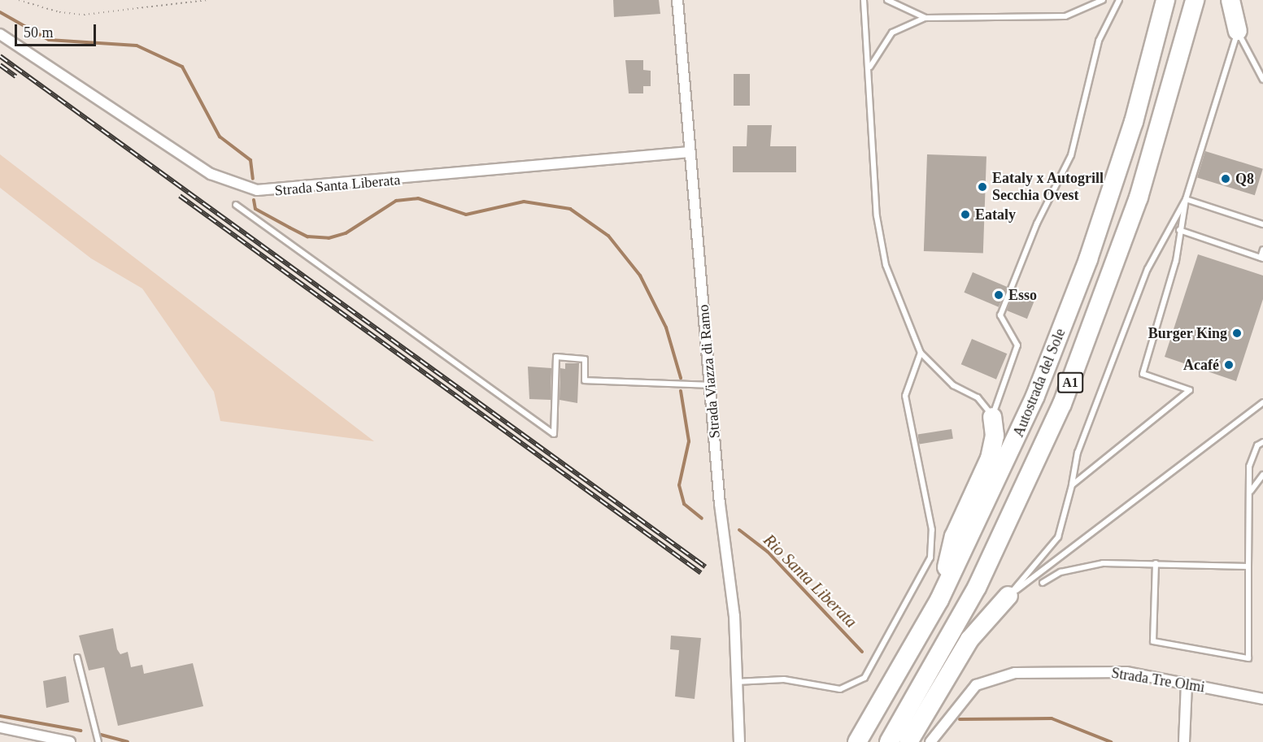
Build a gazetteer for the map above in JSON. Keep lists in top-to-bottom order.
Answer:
{
  "streets": {
    "highway": ["Autostrada del Sole", "A1"],
    "street": ["Strada Santa Liberata", "Strada Viazza di Ramo", "Strada Tre Olmi"]
  },
  "crossings": [
    ["Strada Santa Liberata", "Strada Viazza di Ramo"]
  ],
  "water": ["Rio Santa Liberata"],
  "places": [
    "Q8",
    "Eataly x Autogrill Secchia Ovest",
    "Eataly",
    "Esso",
    "Burger King",
    "Acafé"
  ],
  "scale_bar": "50 m"
}
